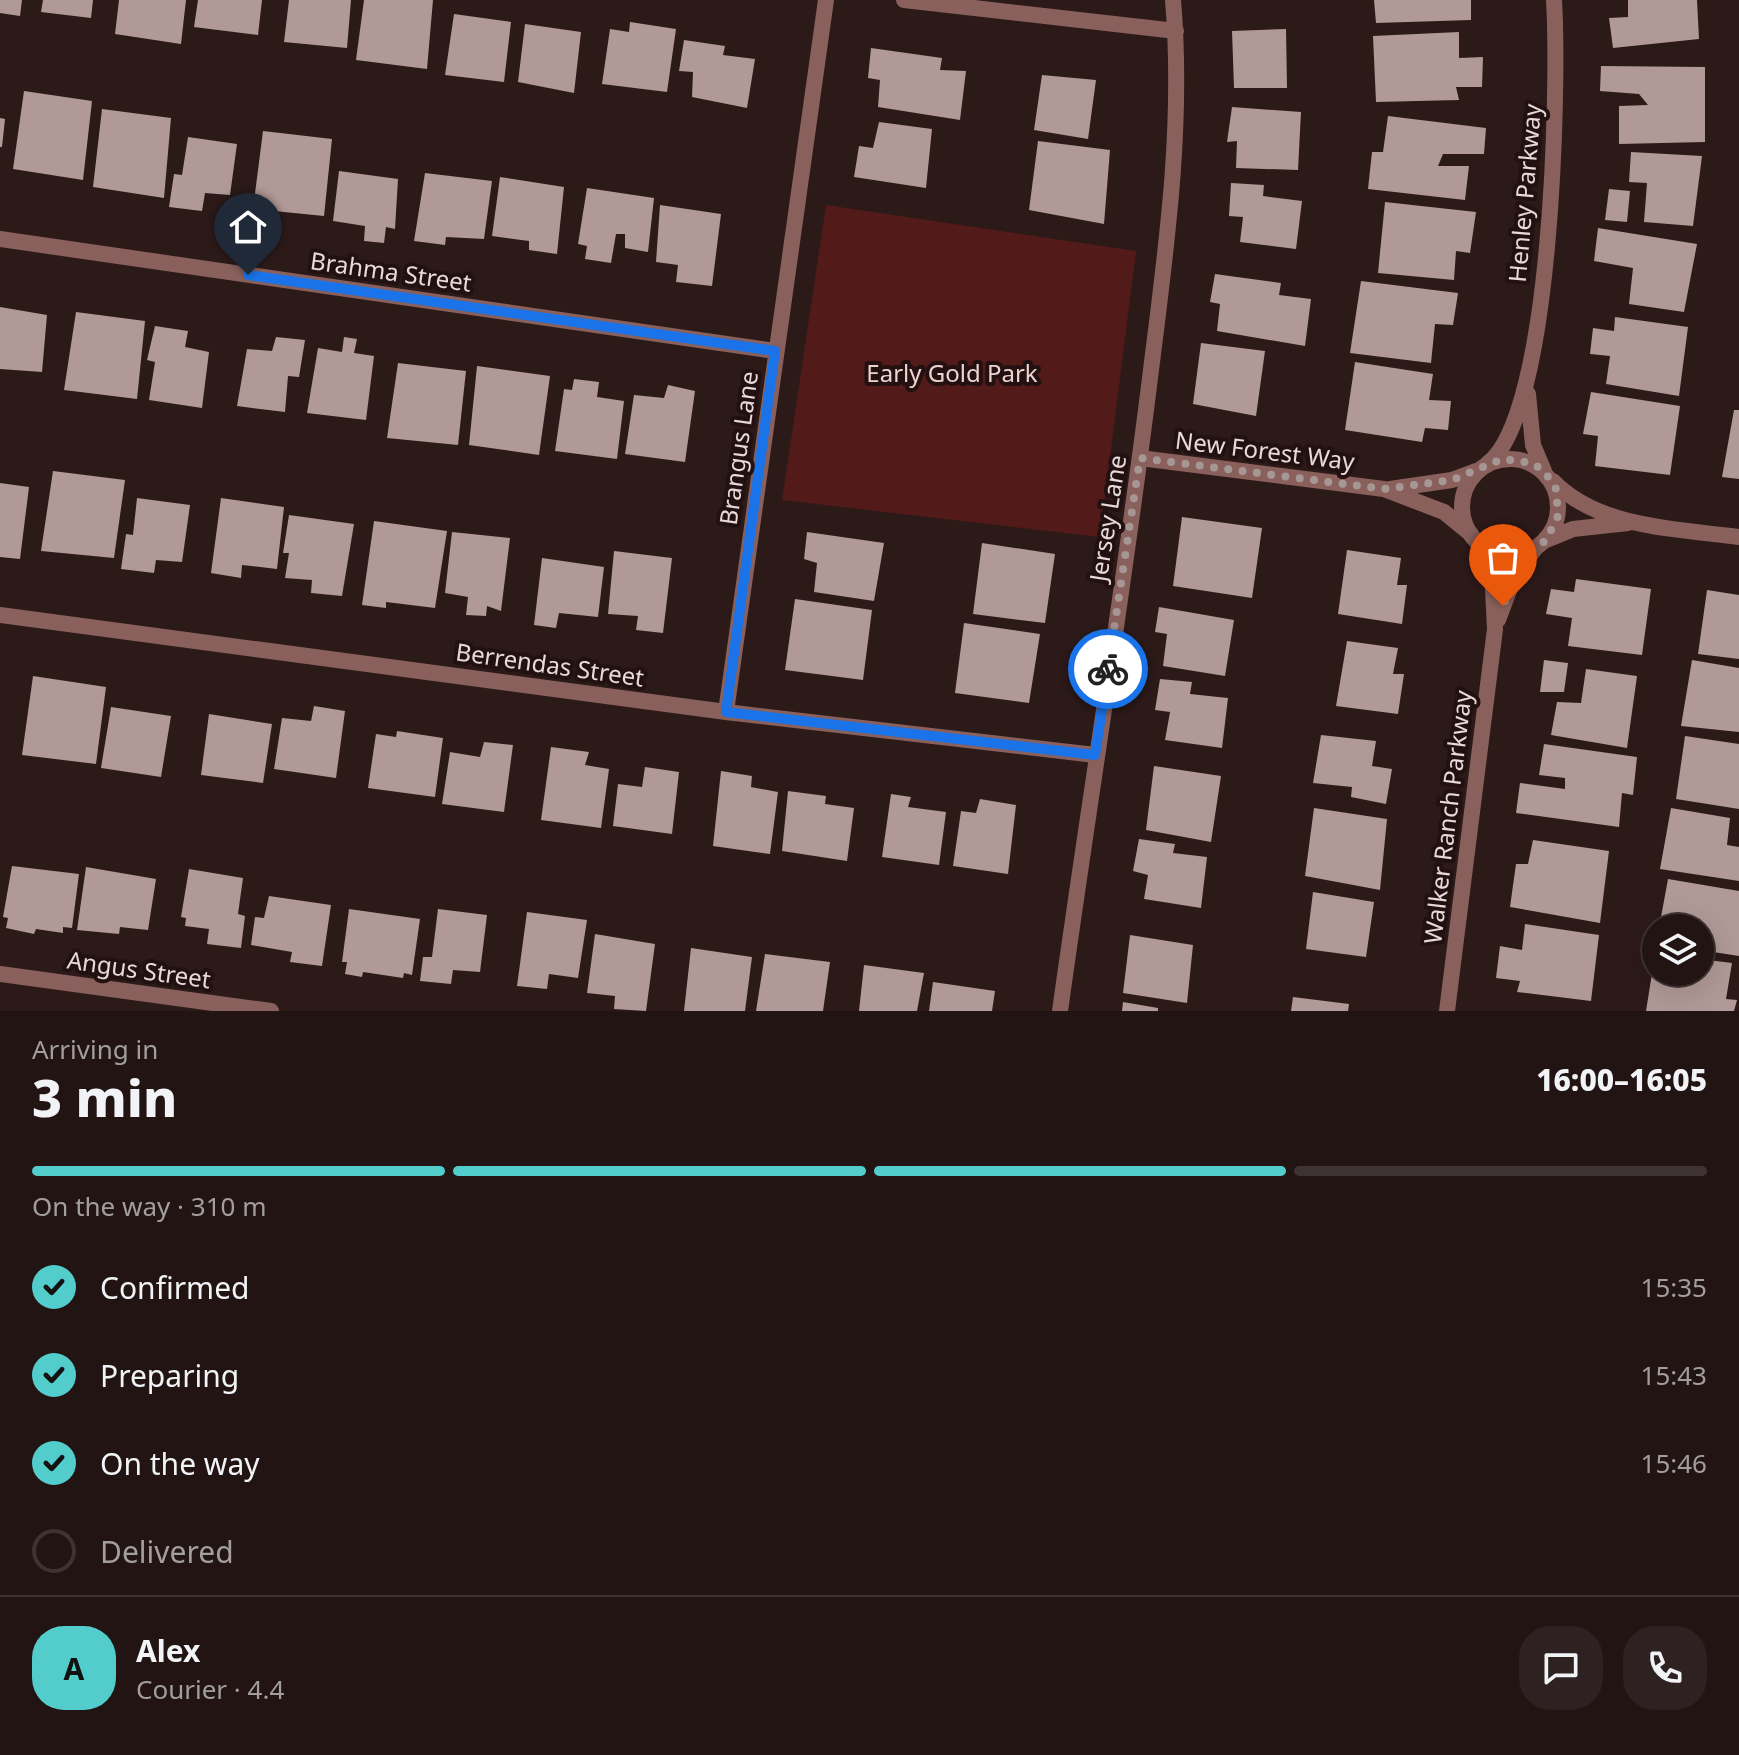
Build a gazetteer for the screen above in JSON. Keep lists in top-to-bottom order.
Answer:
{
  "streets": {
    "street": [
      "Henley Parkway",
      "Brahma Street",
      "Brangus Lane",
      "New Forest Way",
      "Jersey Lane",
      "Berrendas Street",
      "Walker Ranch Parkway",
      "Angus Street"
    ]
  },
  "crossings": [
    ["Brahma Street", "Brangus Lane"],
    ["Brangus Lane", "Berrendas Street"],
    ["New Forest Way", "Jersey Lane"],
    ["New Forest Way", "Walker Ranch Parkway"],
    ["Jersey Lane", "Berrendas Street"]
  ],
  "parks": ["Early Gold Park"],
  "page": {
    "heading": ["3 min", "Arriving in", "16:00–16:05"],
    "panel": ["Alex", "Courier · 4.4"],
    "bar": "On the way · 310 m",
    "list": [
      ["Confirmed", "15:35"],
      ["Preparing", "15:43"],
      ["On the way", "15:46"],
      "Delivered"
    ],
    "round": "A"
  }
}
